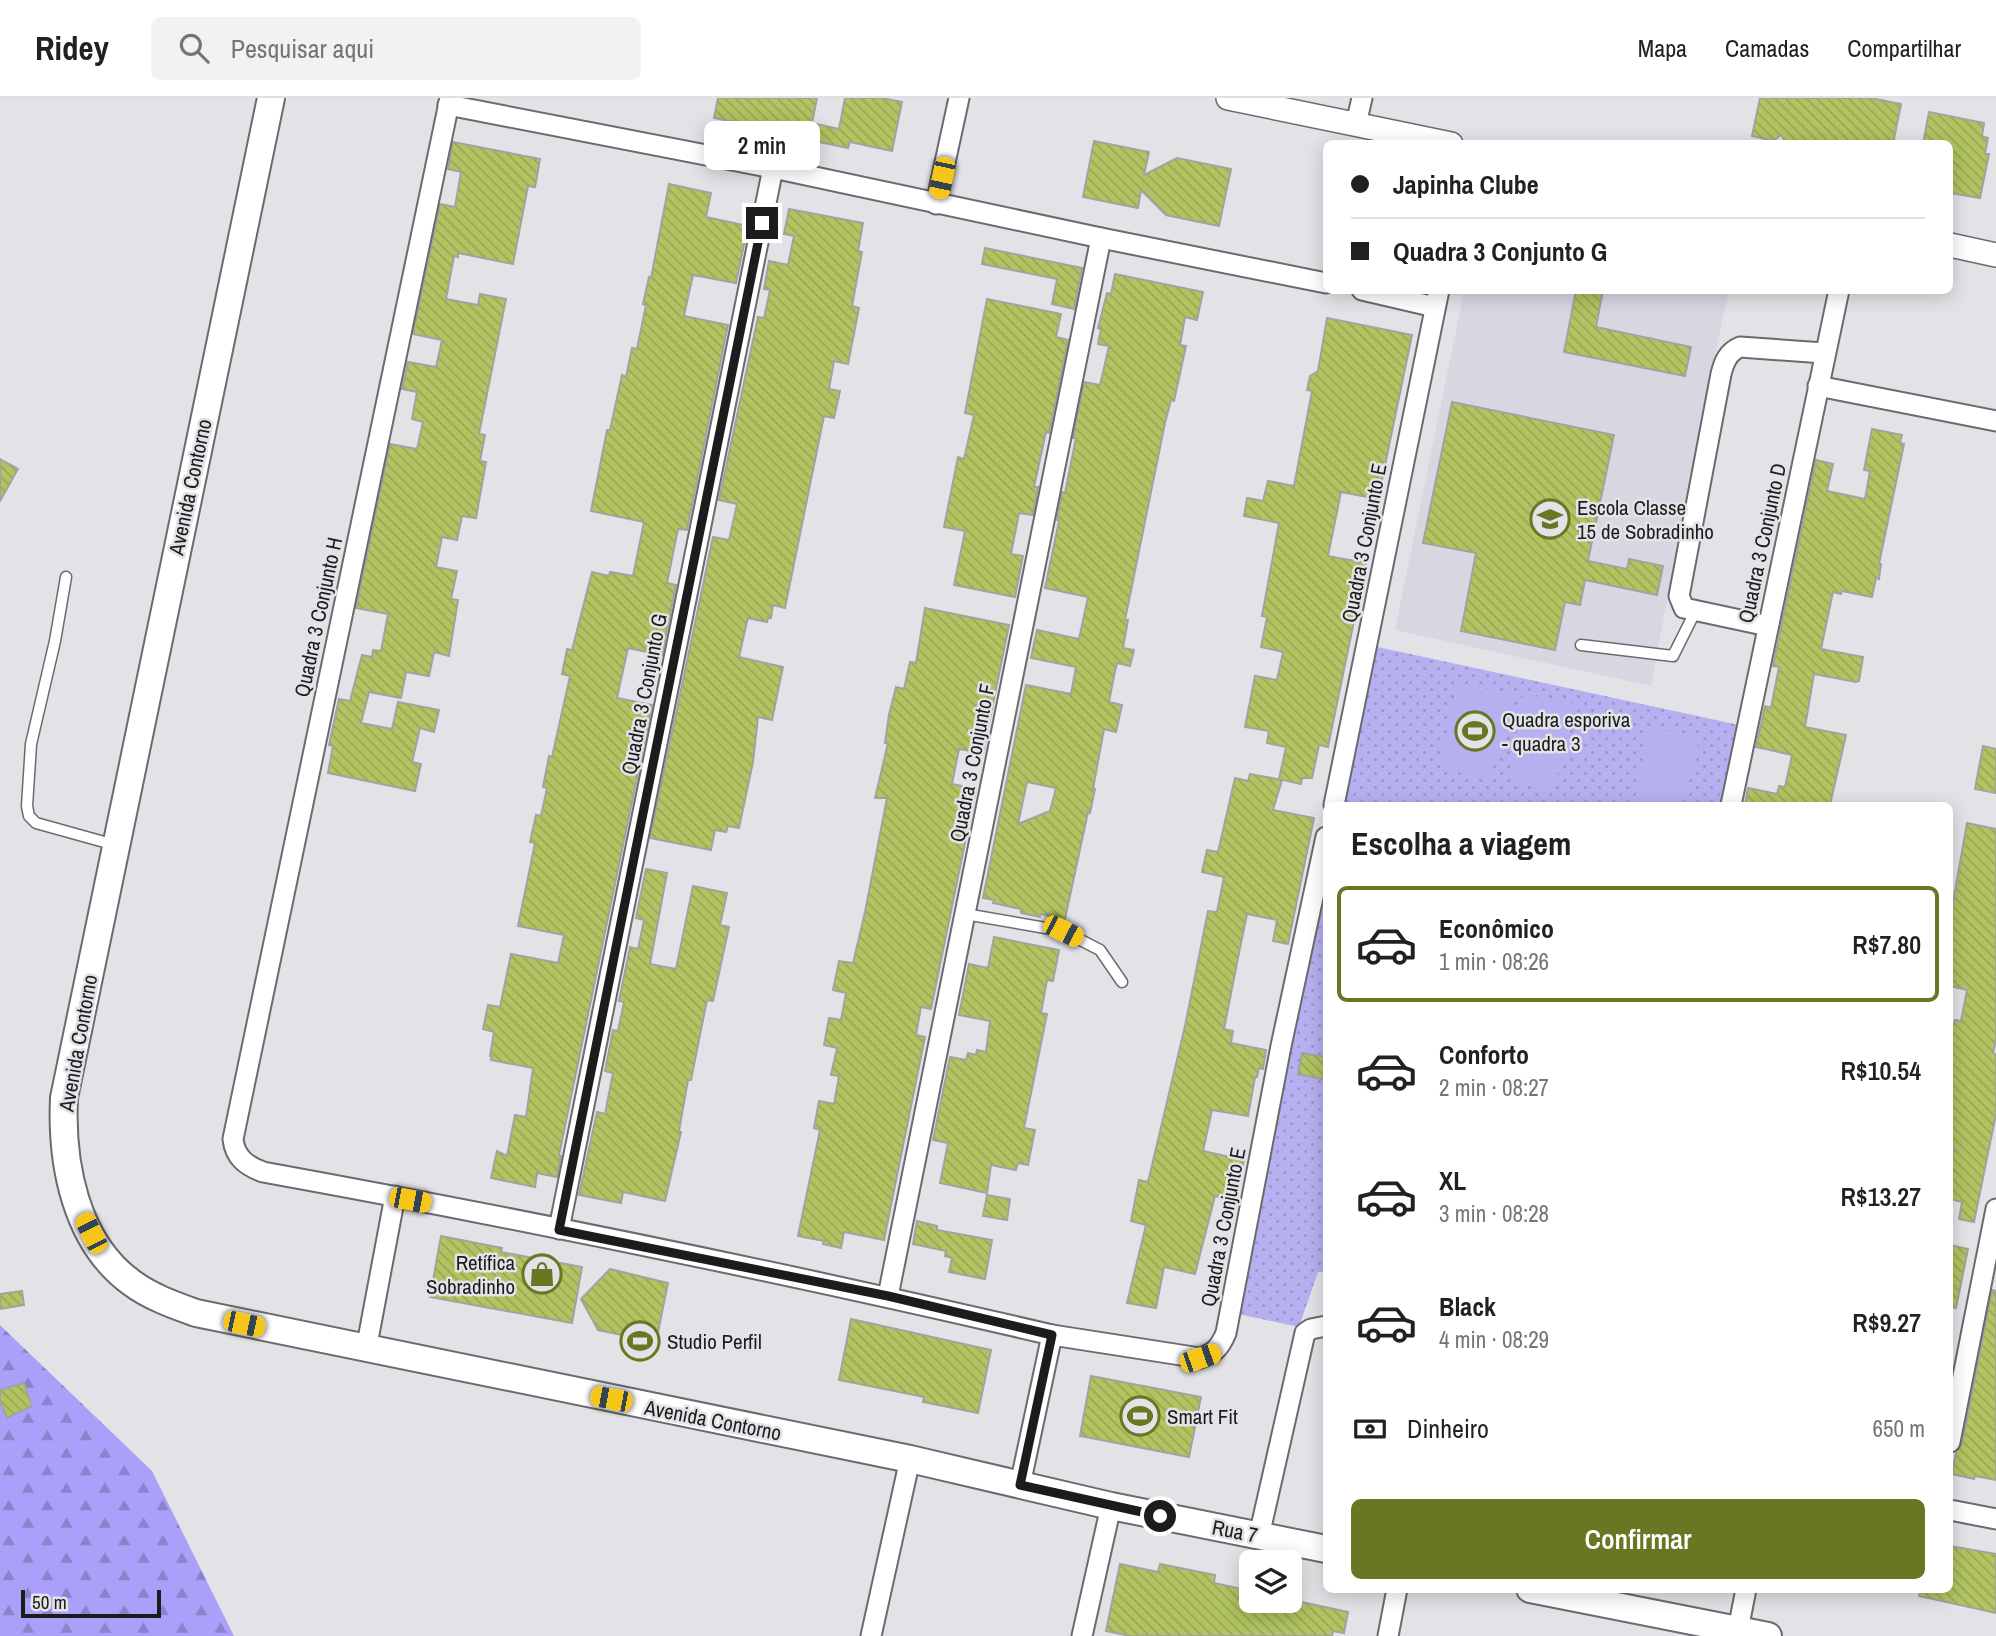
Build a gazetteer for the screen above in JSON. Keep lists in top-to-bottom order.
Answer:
{
  "streets": {
    "main road": ["Avenida Contorno", "Rua 7"],
    "street": [
      "Quadra 3 Conjunto E",
      "Quadra 3 Conjunto D",
      "Quadra 3 Conjunto H",
      "Quadra 3 Conjunto G",
      "Quadra 3 Conjunto F"
    ]
  },
  "crossings": [
    ["Avenida Contorno", "Rua 7"],
    ["Quadra 3 Conjunto E", "Quadra 3 Conjunto H"],
    ["Quadra 3 Conjunto E", "Quadra 3 Conjunto G"],
    ["Quadra 3 Conjunto E", "Quadra 3 Conjunto F"]
  ],
  "places": {
    "school or university": ["Escola Classe 15 de Sobradinho"],
    "sports": ["Quadra esporiva - quadra 3", "Studio Perfil", "Smart Fit"],
    "shop": ["Retífica Sobradinho"]
  },
  "scale_bar": "50 m",
  "page": {
    "header": "Ridey",
    "search": "Pesquisar aqui",
    "nav": ["Mapa", "Camadas", "Compartilhar"],
    "bubble": "2 min",
    "banner": ["Japinha Clube", "Quadra 3 Conjunto G"],
    "heading": "Escolha a viagem",
    "list": [
      {
        "name": "Econômico",
        "note": "1 min · 08:26",
        "value": "R$7.80"
      },
      {
        "name": "Conforto",
        "note": "2 min · 08:27",
        "value": "R$10.54"
      },
      {
        "name": "XL",
        "note": "3 min · 08:28",
        "value": "R$13.27"
      },
      {
        "name": "Black",
        "note": "4 min · 08:29",
        "value": "R$9.27"
      }
    ],
    "pay": ["Dinheiro", "650 m"],
    "buttons": "Confirmar",
    "scale": "50 m"
  }
}
